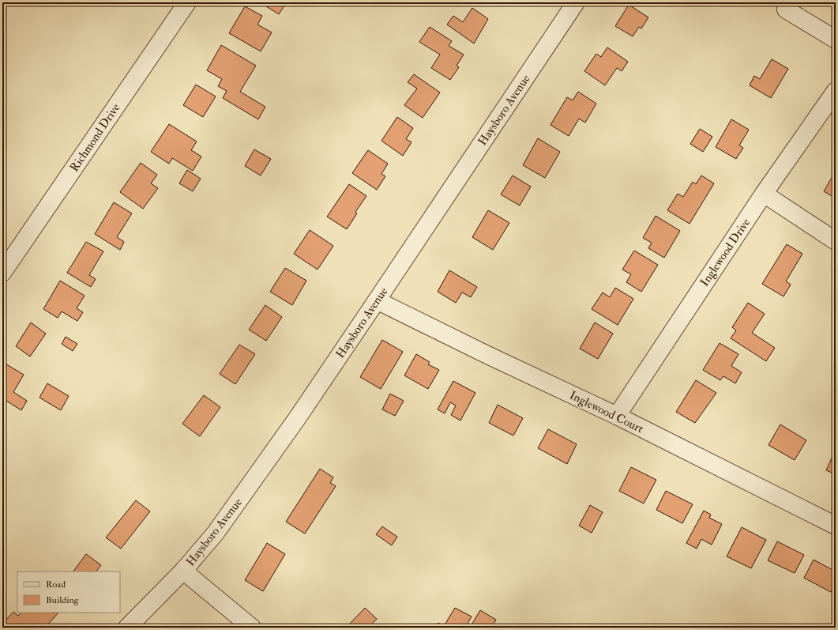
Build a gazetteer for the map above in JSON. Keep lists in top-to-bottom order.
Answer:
{
  "streets": {
    "street": [
      "Haysboro Avenue",
      "Richmond Drive",
      "Inglewood Drive",
      "Inglewood Court"
    ]
  },
  "crossings": [
    ["Haysboro Avenue", "Inglewood Court"],
    ["Inglewood Drive", "Inglewood Court"]
  ],
  "legend": ["Road", "Building"]
}
